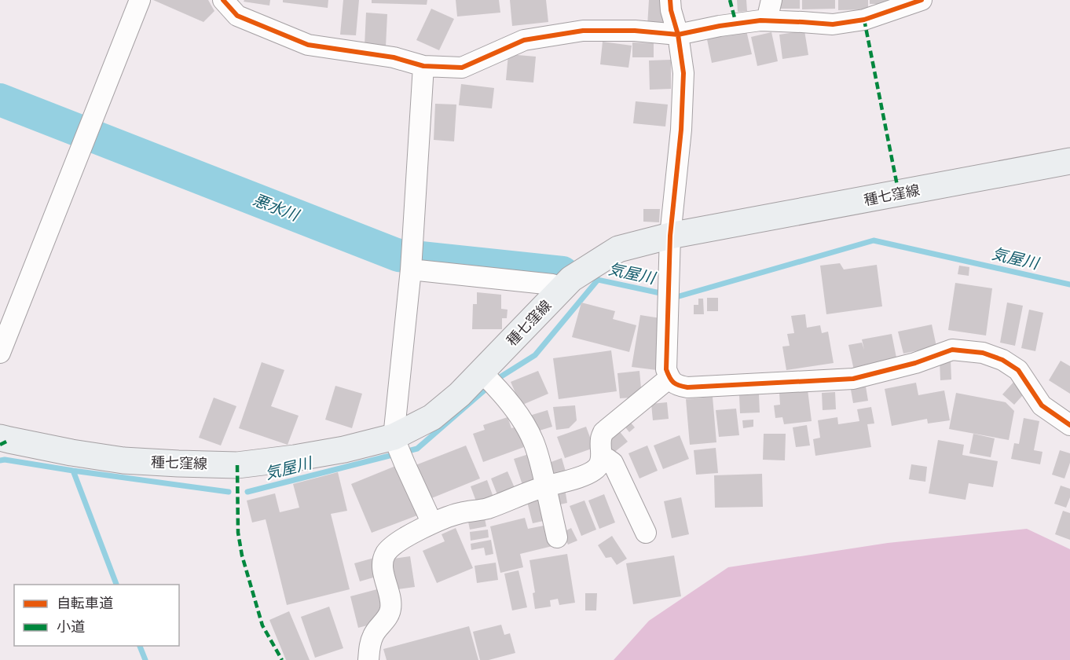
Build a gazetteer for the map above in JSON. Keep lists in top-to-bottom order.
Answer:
{
  "streets": {
    "main road": ["種七窪線"]
  },
  "water": ["悪水川", "気屋川"],
  "legend": ["自転車道", "小道"]
}
